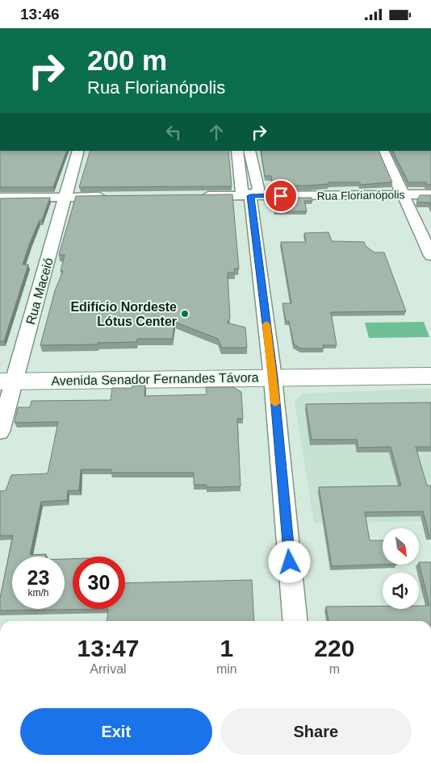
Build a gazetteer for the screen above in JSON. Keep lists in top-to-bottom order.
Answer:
{
  "streets": {
    "main road": ["Avenida Senador Fernandes Távora"],
    "street": ["Rua Florianópolis", "Rua Maceió"]
  },
  "crossings": [
    ["Rua Maceió", "Avenida Senador Fernandes Távora"]
  ],
  "places": ["Edifício Nordeste Lótus Center"],
  "north": "bottom right",
  "page": {
    "status": "13:46",
    "turn": ["200 m", "Rua Florianópolis"],
    "speed": "23 km/h",
    "limit": "30",
    "eta": [
      "13:47",
      "Arrival",
      "1",
      "min",
      "220",
      "m"
    ],
    "buttons": ["Exit", "Share"]
  }
}
